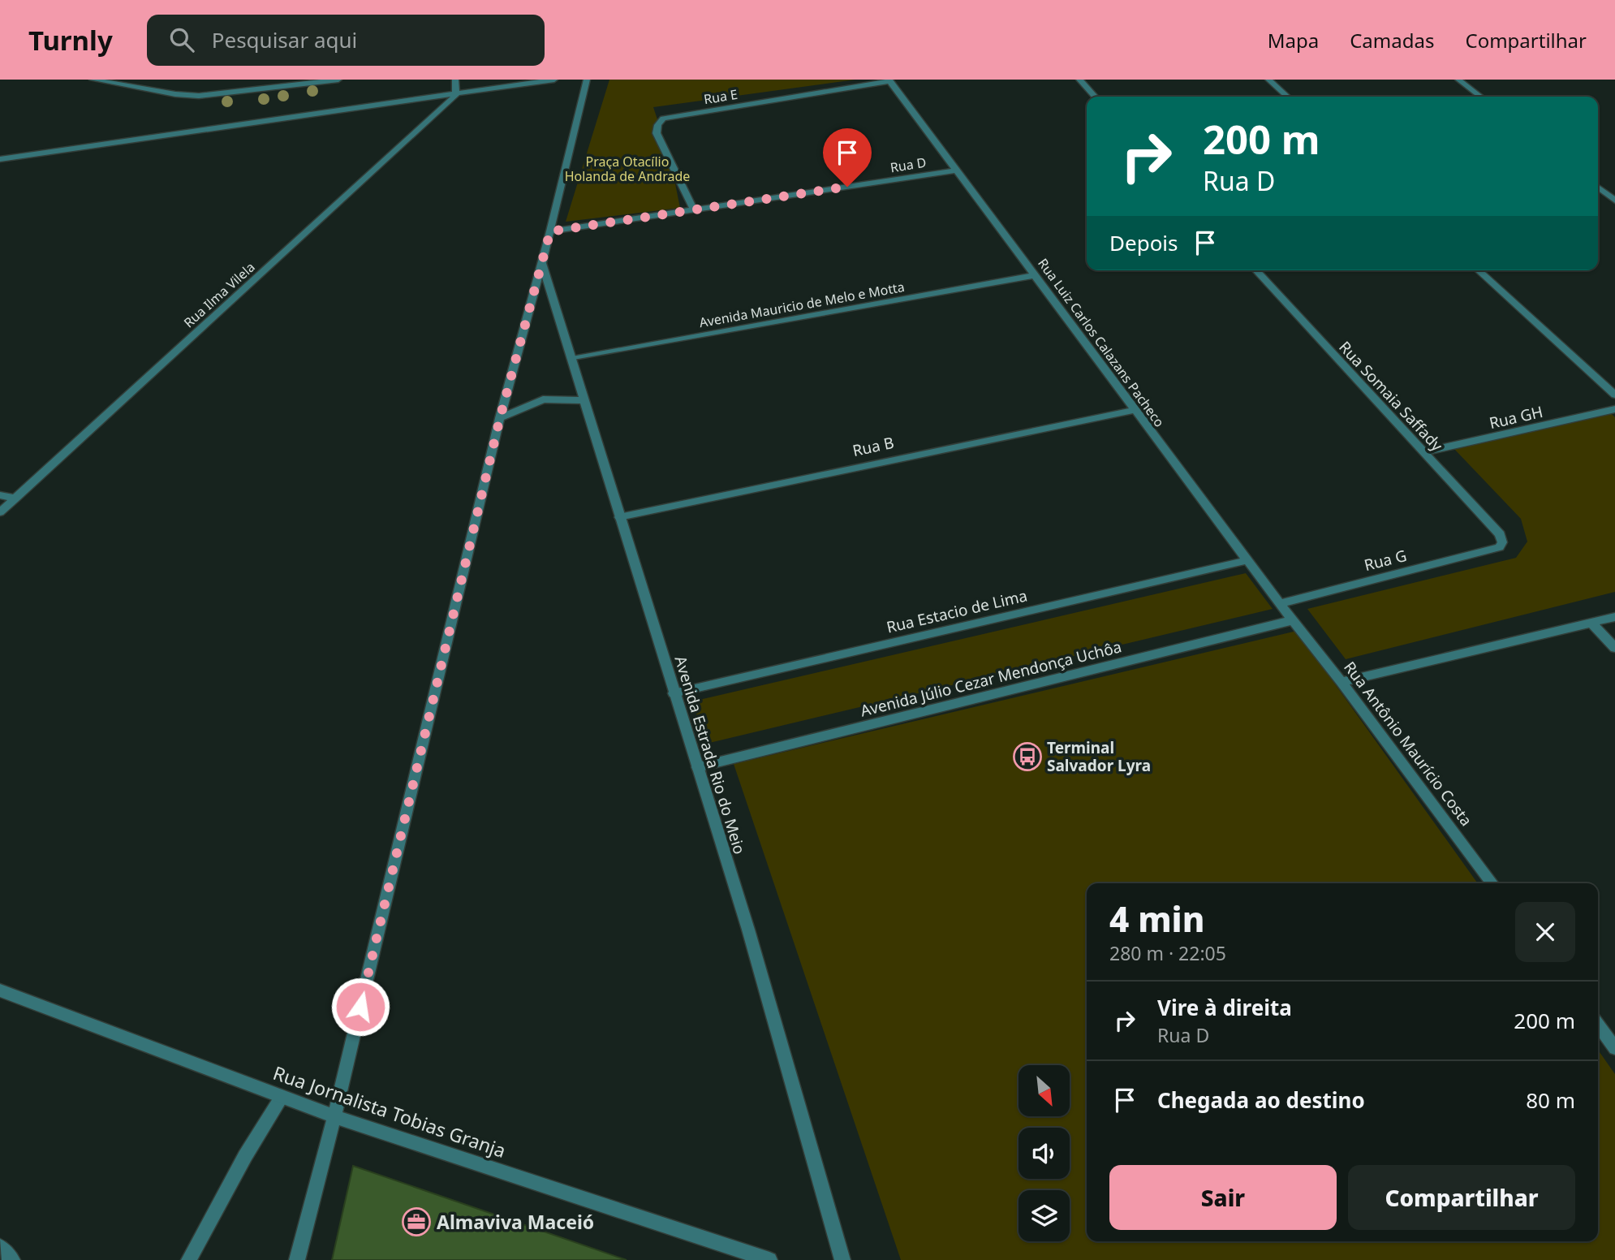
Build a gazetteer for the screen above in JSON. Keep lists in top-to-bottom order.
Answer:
{
  "streets": {
    "street": [
      "Rua E",
      "Rua D",
      "Rua Ilma Vilela",
      "Avenida Mauricio de Melo e Motta",
      "Rua Luiz Carlos Calazans Pacheco",
      "Rua Somaia Saffady",
      "Rua GH",
      "Rua B",
      "Rua G",
      "Rua Estacio de Lima",
      "Avenida Júlio Cezar Mendonça Uchôa",
      "Rua Antônio Maurício Costa",
      "Avenida Estrada Rio do Meio",
      "Rua Jornalista Tobias Granja"
    ]
  },
  "crossings": [
    ["Rua E", "Rua D"],
    ["Rua E", "Rua Luiz Carlos Calazans Pacheco"],
    ["Rua D", "Rua Luiz Carlos Calazans Pacheco"],
    ["Avenida Mauricio de Melo e Motta", "Rua Luiz Carlos Calazans Pacheco"],
    ["Avenida Mauricio de Melo e Motta", "Avenida Estrada Rio do Meio"],
    ["Rua Luiz Carlos Calazans Pacheco", "Rua B"],
    ["Rua Luiz Carlos Calazans Pacheco", "Rua G"],
    ["Rua Luiz Carlos Calazans Pacheco", "Rua Estacio de Lima"],
    ["Rua Luiz Carlos Calazans Pacheco", "Avenida Júlio Cezar Mendonça Uchôa"],
    ["Rua Luiz Carlos Calazans Pacheco", "Rua Antônio Maurício Costa"],
    ["Rua Somaia Saffady", "Rua GH"],
    ["Rua Somaia Saffady", "Rua G"],
    ["Rua B", "Avenida Estrada Rio do Meio"],
    ["Rua Estacio de Lima", "Avenida Estrada Rio do Meio"],
    ["Avenida Júlio Cezar Mendonça Uchôa", "Rua Antônio Maurício Costa"],
    ["Avenida Júlio Cezar Mendonça Uchôa", "Avenida Estrada Rio do Meio"]
  ],
  "parks": ["Praça Otacílio Holanda de Andrade"],
  "places": {
    "bus stop": ["Terminal Salvador Lyra"],
    "office": ["Almaviva Maceió"]
  },
  "north": "bottom right",
  "page": {
    "header": "Turnly",
    "search": "Pesquisar aqui",
    "nav": ["Mapa", "Camadas", "Compartilhar"],
    "turn": ["200 m", "Rua D"],
    "then": "Depois",
    "heading": ["4 min", "280 m · 22:05"],
    "list": [
      {
        "name": "Vire à direita",
        "note": "Rua D",
        "value": "200 m"
      },
      {
        "name": "Chegada ao destino",
        "value": "80 m"
      }
    ],
    "buttons": ["Sair", "Compartilhar"]
  }
}
